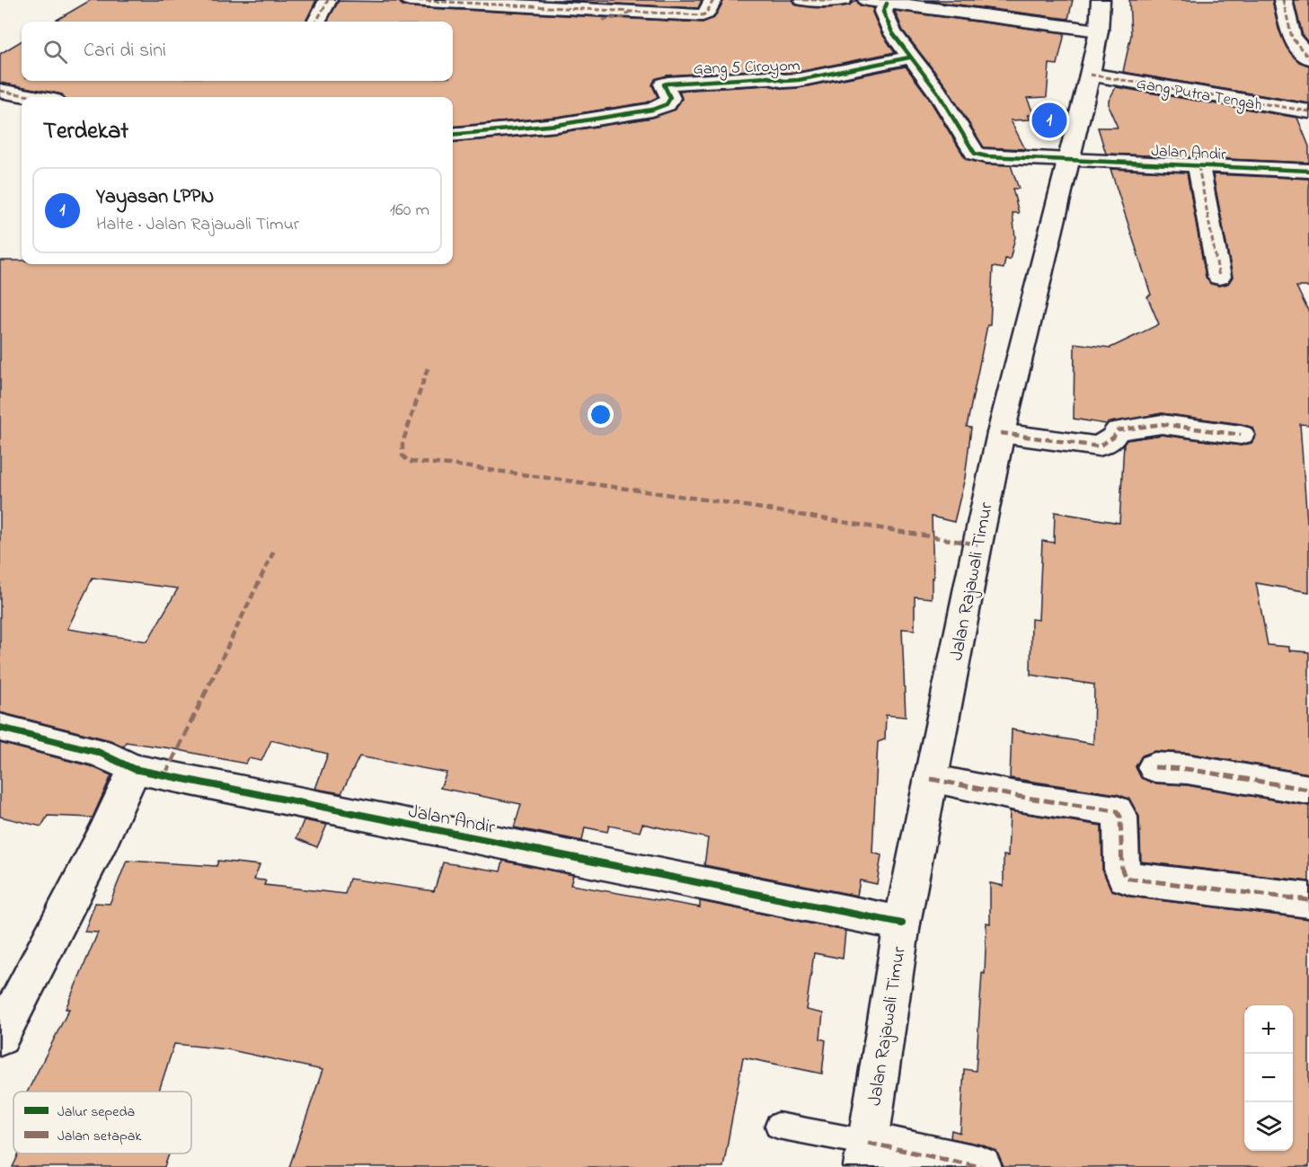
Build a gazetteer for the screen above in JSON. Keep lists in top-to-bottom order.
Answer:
{
  "streets": {
    "street": [
      "Gang 5 Ciroyom",
      "Gang Putra Tengah",
      "Jalan Andir",
      "Jalan Rajawali Timur"
    ]
  },
  "crossings": [
    ["Gang 5 Ciroyom", "Jalan Andir"],
    ["Gang Putra Tengah", "Jalan Rajawali Timur"],
    ["Jalan Andir", "Jalan Rajawali Timur"]
  ],
  "legend": ["Jalur sepeda", "Jalan setapak"],
  "page": {
    "search": "Cari di sini",
    "heading": "Terdekat",
    "pins": "1",
    "list": [
      {
        "mark": "1",
        "name": "Yayasan LPPN",
        "note": "Halte · Jalan Rajawali Timur",
        "value": "160 m"
      }
    ],
    "map_buttons": ["+", "−"]
  }
}
